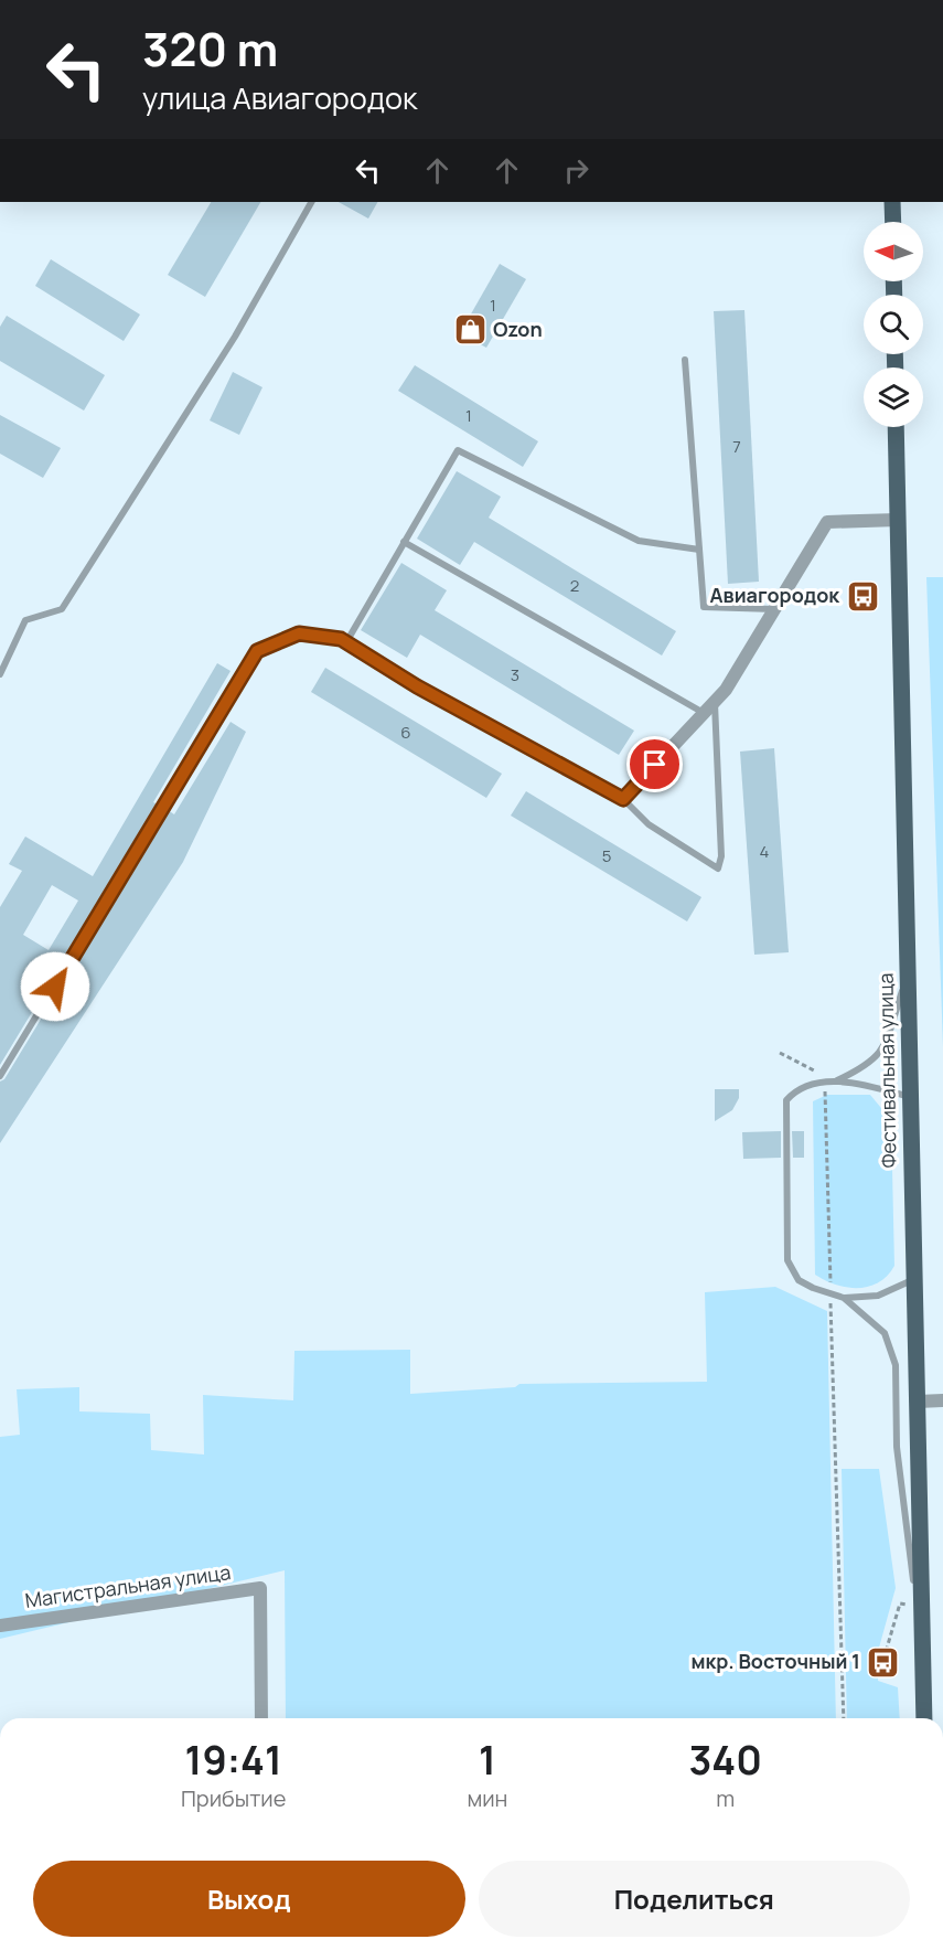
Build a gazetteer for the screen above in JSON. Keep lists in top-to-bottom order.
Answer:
{
  "streets": {
    "main road": ["Фестивальная улица"],
    "street": ["Магистральная улица"]
  },
  "places": {
    "shop": ["Ozon"],
    "bus stop": ["Авиагородок", "мкр. Восточный 1"]
  },
  "house_numbers": [
    "1",
    "1",
    "7",
    "2",
    "3",
    "6",
    "4",
    "5"
  ],
  "north": "left",
  "page": {
    "turn": ["320 m", "улица Авиагородок"],
    "eta": [
      "19:41",
      "Прибытие",
      "1",
      "мин",
      "340",
      "m"
    ],
    "buttons": ["Выход", "Поделиться"]
  }
}
